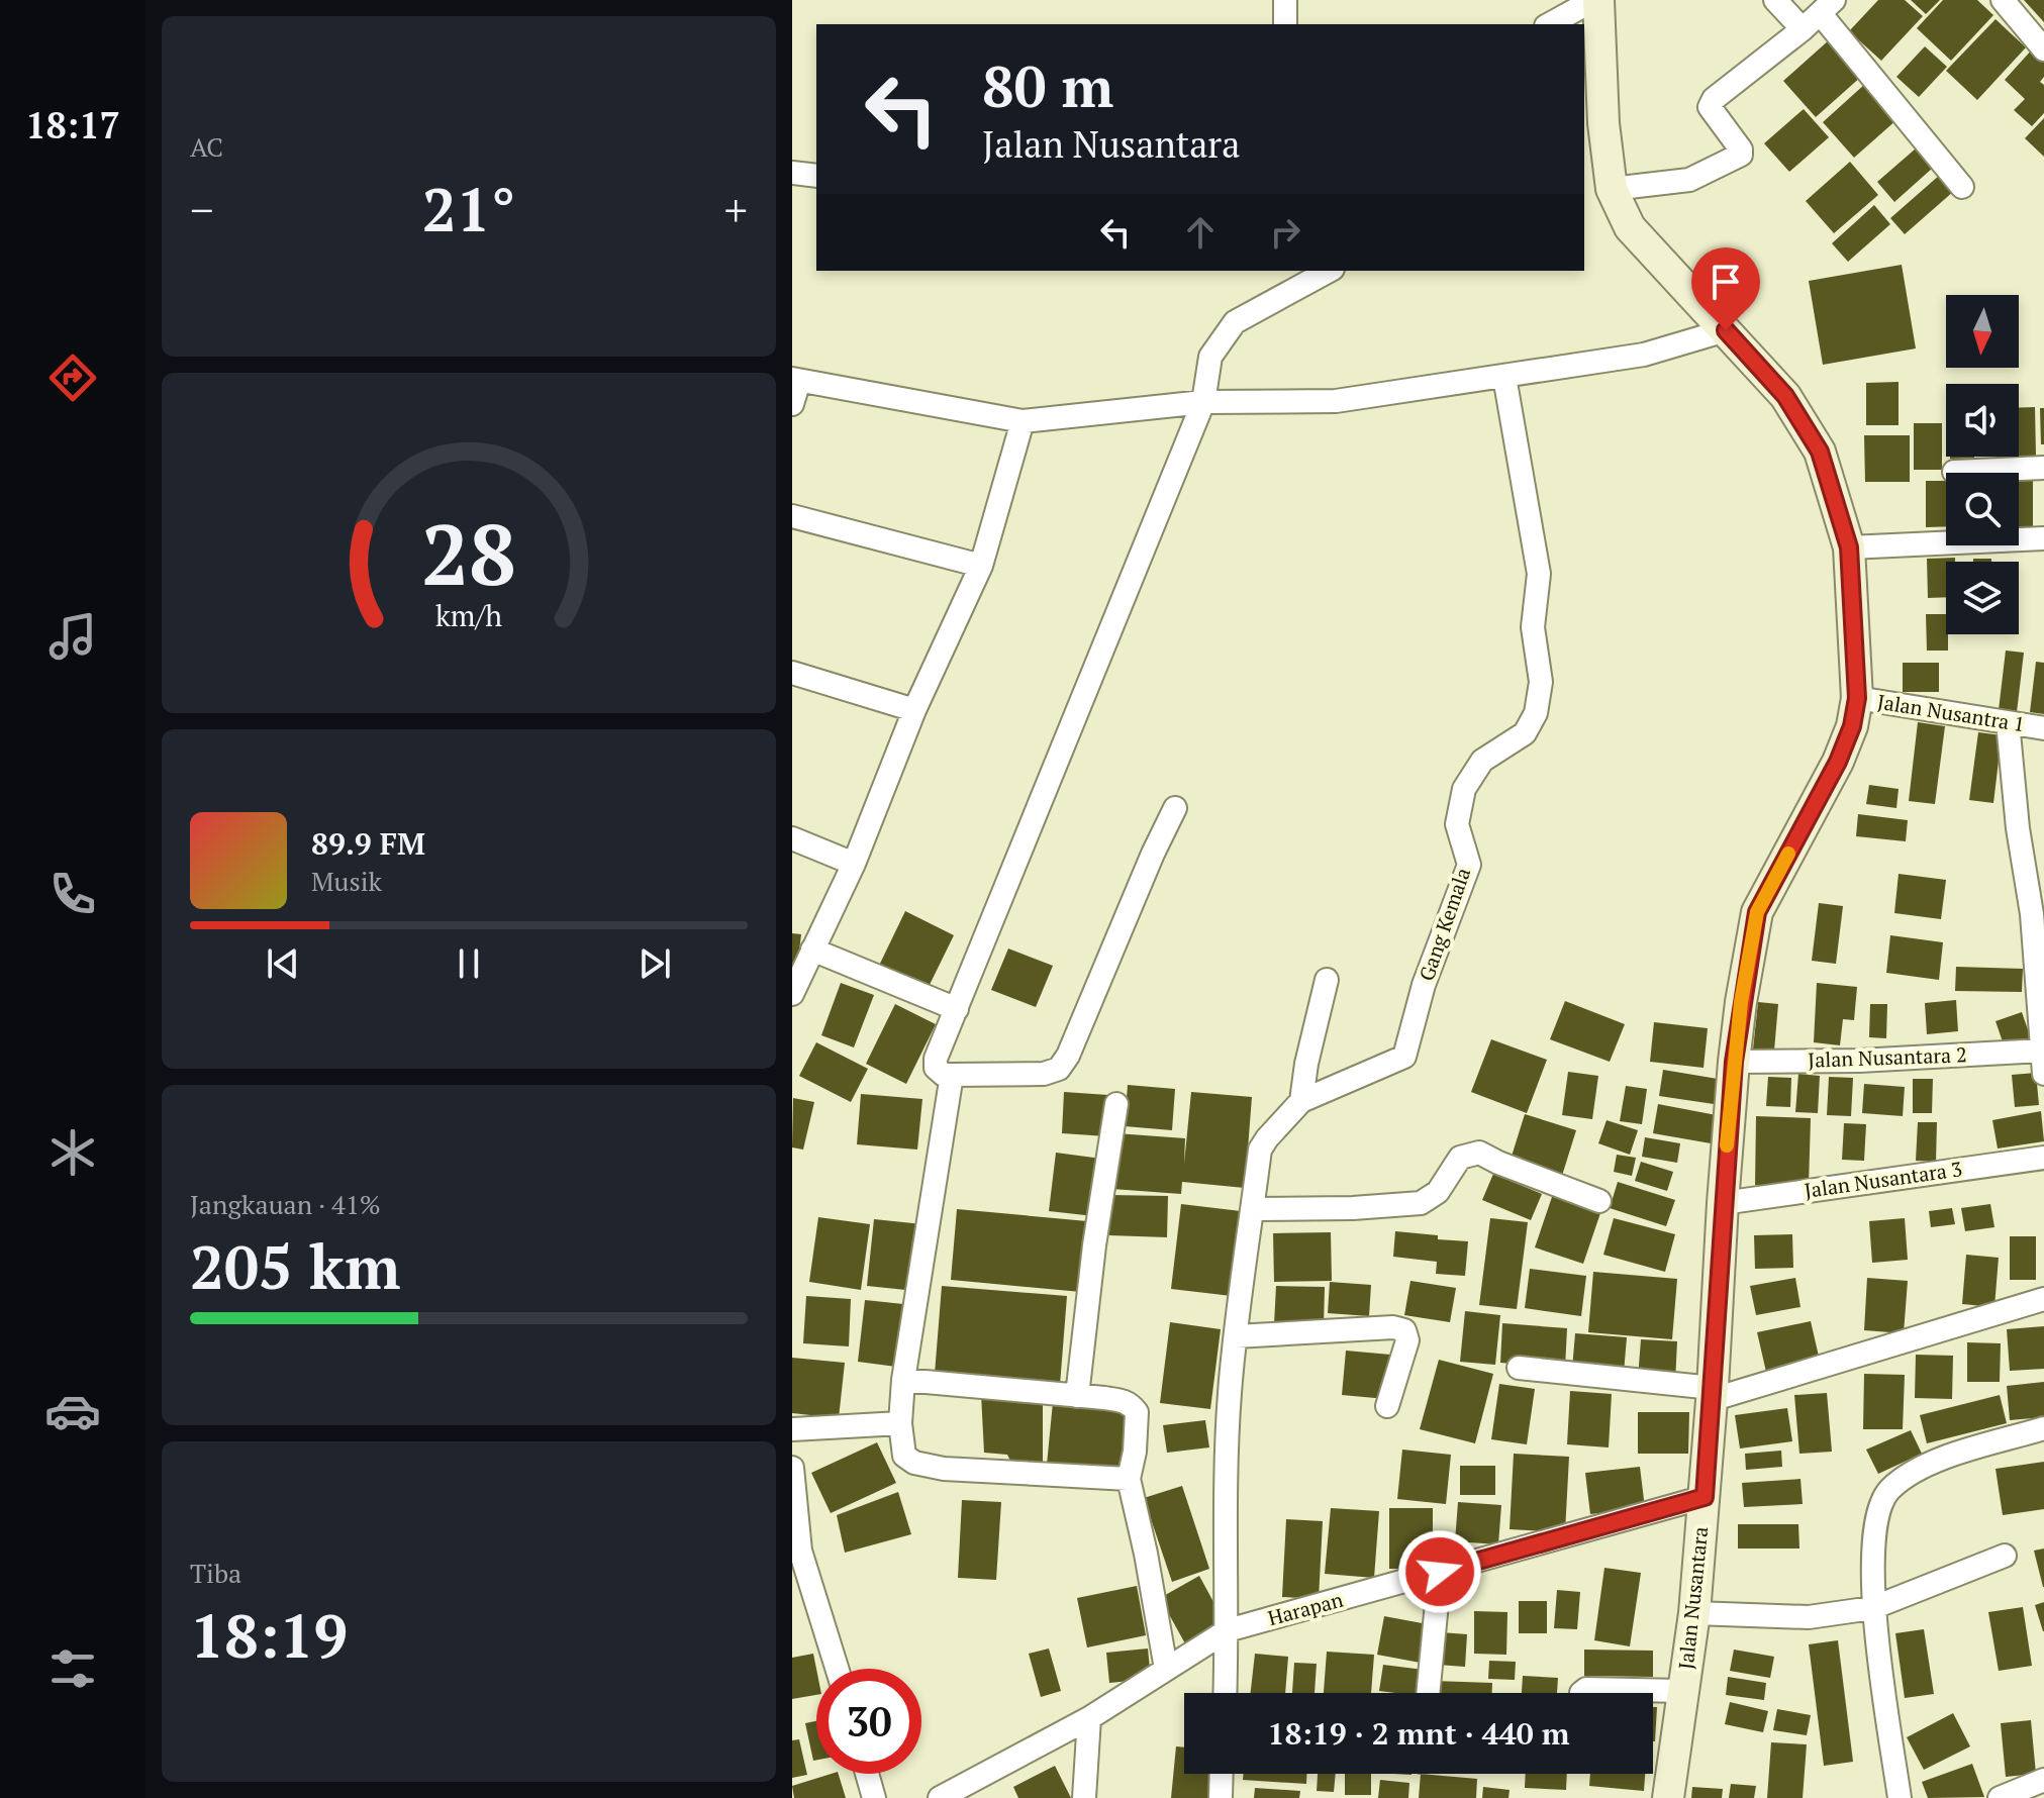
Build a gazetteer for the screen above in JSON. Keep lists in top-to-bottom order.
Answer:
{
  "streets": {
    "street": [
      "Jalan Nusantra 1",
      "Gang Kemala",
      "Jalan Nusantara 2",
      "Jalan Nusantara 3",
      "Jalan Nusantara",
      "Harapan"
    ]
  },
  "crossings": [
    ["Jalan Nusantra 1", "Jalan Nusantara"],
    ["Jalan Nusantara 2", "Jalan Nusantara"],
    ["Jalan Nusantara 3", "Jalan Nusantara"],
    ["Jalan Nusantara", "Harapan"]
  ],
  "north": "bottom",
  "page": {
    "tabs": "18:17",
    "tile": [
      "AC",
      ["Jangkauan · 41%", "205 km"],
      ["Tiba", "18:19"]
    ],
    "turn": ["80 m", "Jalan Nusantara"],
    "heat": ["−", "21°", "+"],
    "song": ["89.9 FM", "Musik"],
    "limit": "30",
    "trip": "18:19 · 2 mnt · 440 m",
    "gauge": ["28", "km/h"]
  }
}
